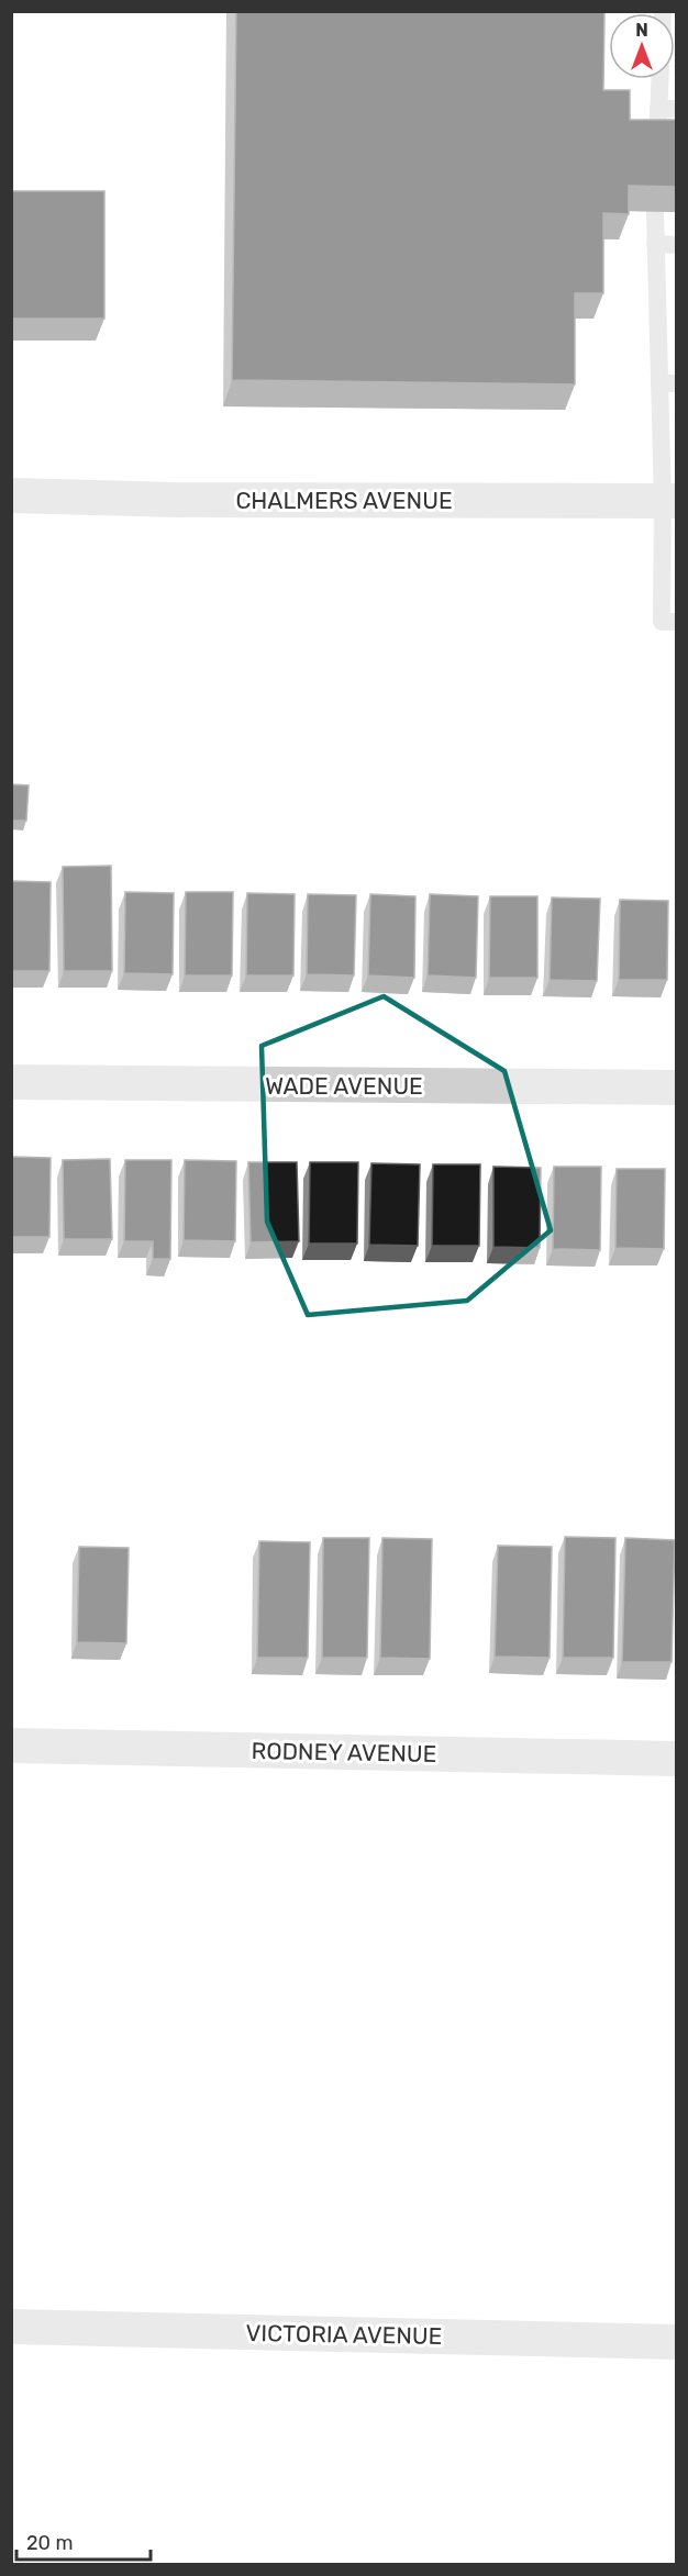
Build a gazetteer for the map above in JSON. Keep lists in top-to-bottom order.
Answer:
{
  "streets": {
    "street": [
      "CHALMERS AVENUE",
      "WADE AVENUE",
      "RODNEY AVENUE",
      "VICTORIA AVENUE"
    ]
  },
  "scale_bar": "20 m",
  "north": "top"
}
